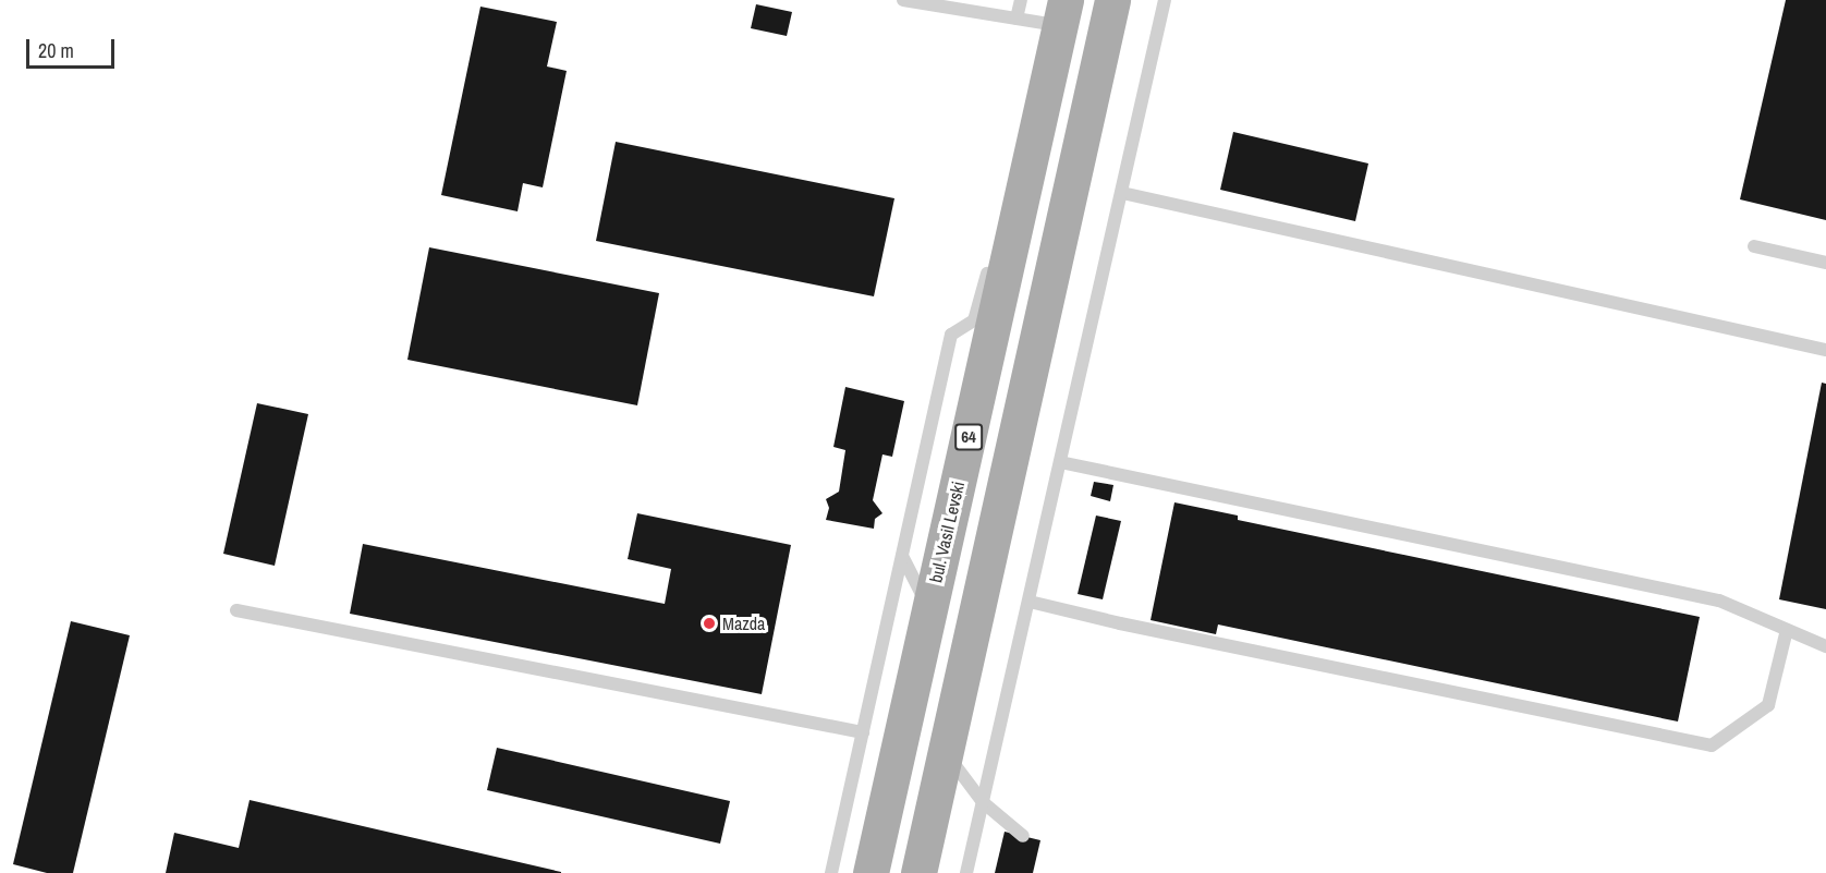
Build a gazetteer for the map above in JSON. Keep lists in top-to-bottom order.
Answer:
{
  "streets": {
    "main road": ["64", "bul. Vasil Levski"]
  },
  "places": ["Mazda"],
  "scale_bar": "20 m"
}
